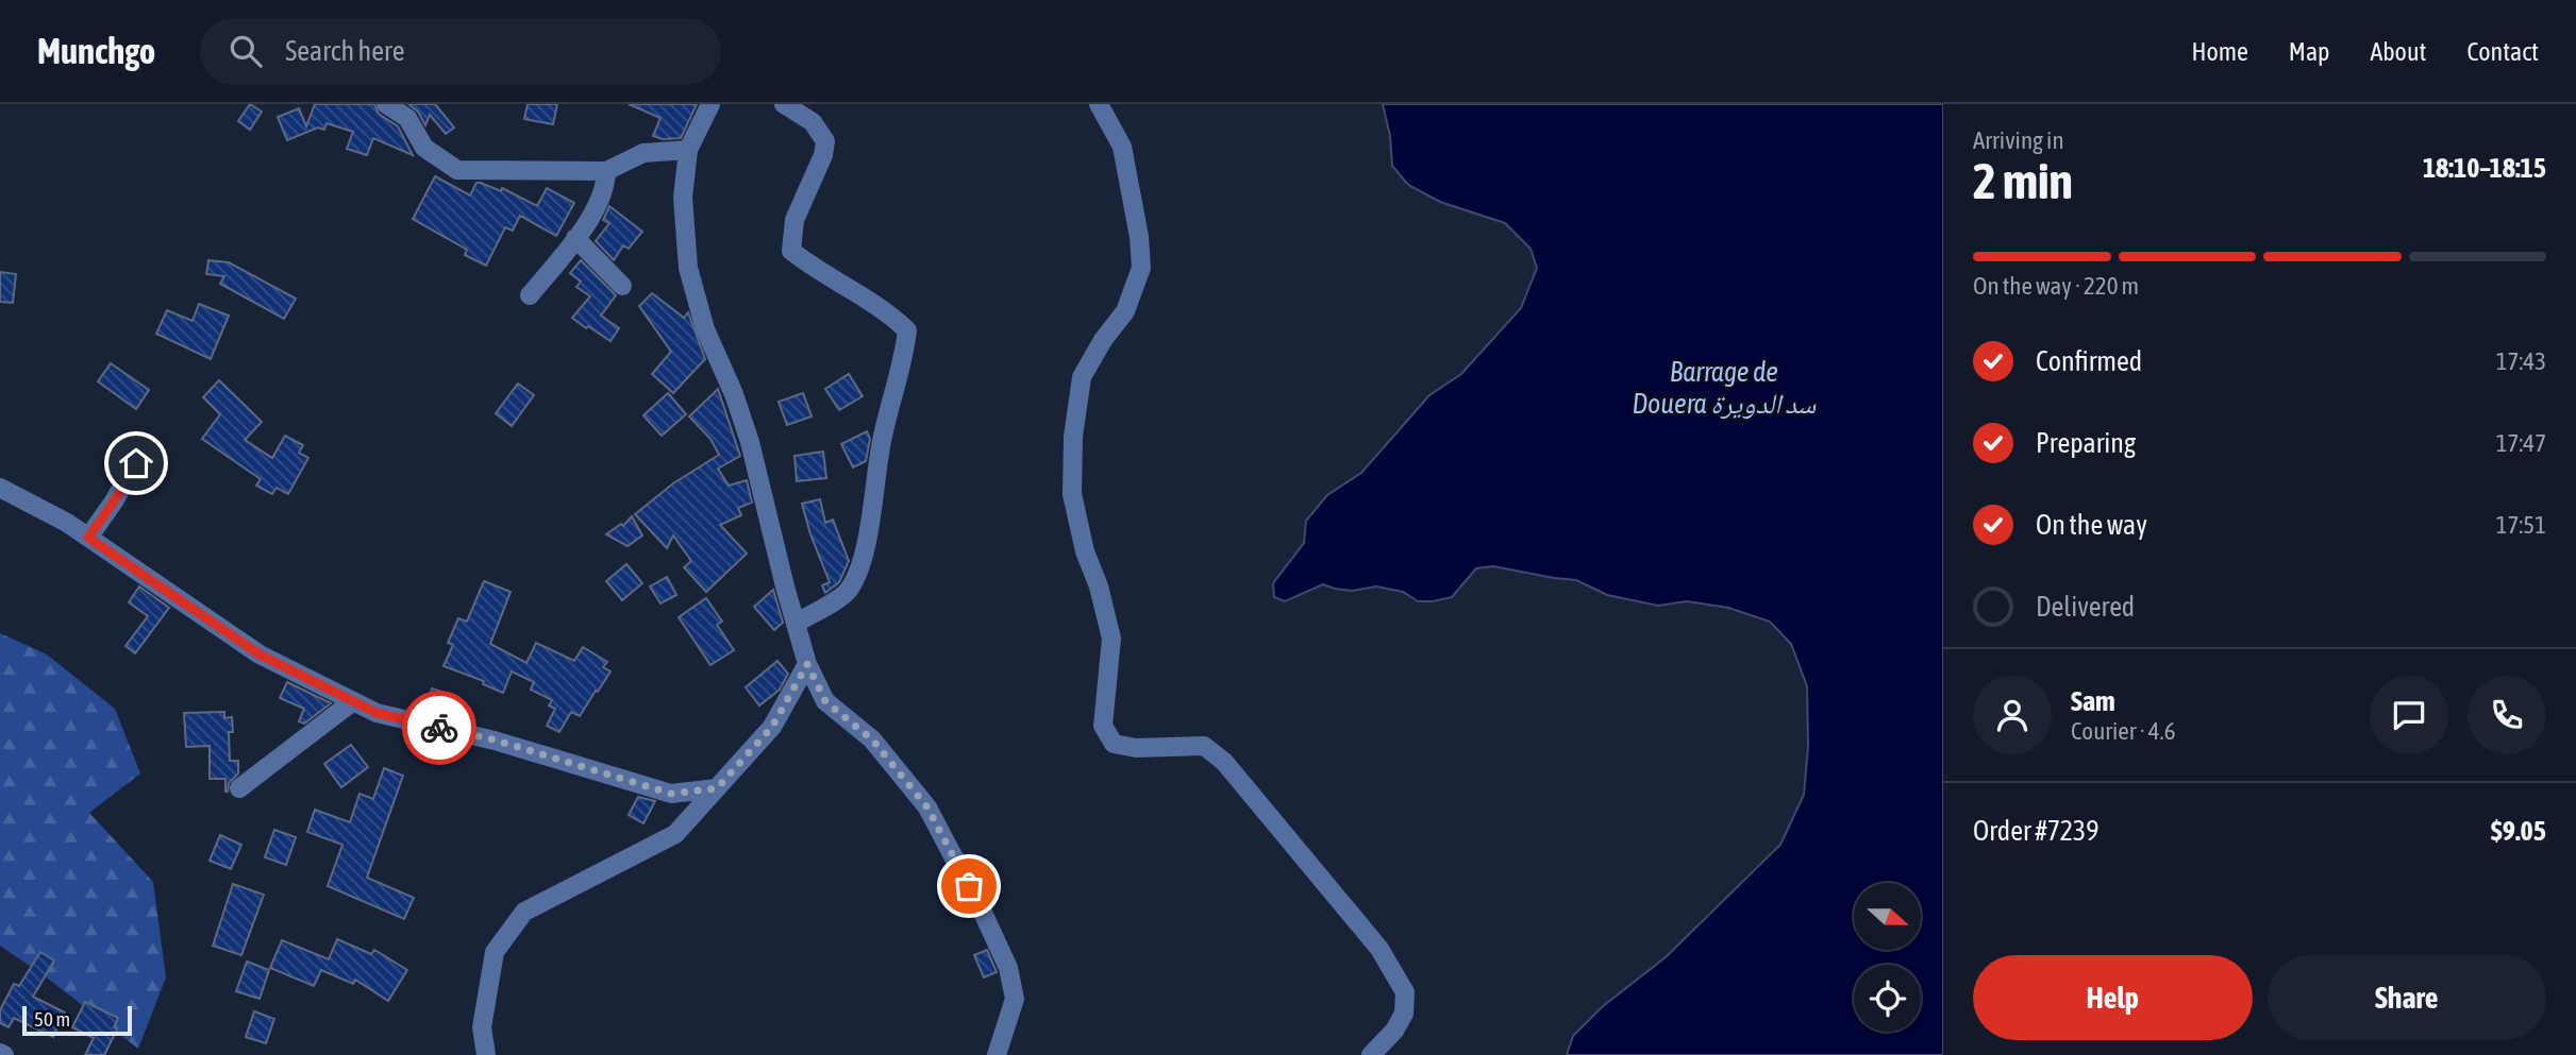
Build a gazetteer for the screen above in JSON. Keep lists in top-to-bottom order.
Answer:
{
  "water": ["Barrage de Douera سد الدويرة"],
  "scale_bar": "50 m",
  "north": "right",
  "page": {
    "header": "Munchgo",
    "search": "Search here",
    "nav": [
      "Home",
      "Map",
      "About",
      "Contact"
    ],
    "heading": ["2 min", "Arriving in", "18:10–18:15"],
    "panel": [
      "Sam",
      "Courier · 4.6",
      "Order #7239",
      "$9.05"
    ],
    "bar": "On the way · 220 m",
    "list": [
      ["Confirmed", "17:43"],
      ["Preparing", "17:47"],
      ["On the way", "17:51"],
      "Delivered"
    ],
    "buttons": ["Help", "Share"],
    "scale": "50 m"
  }
}
